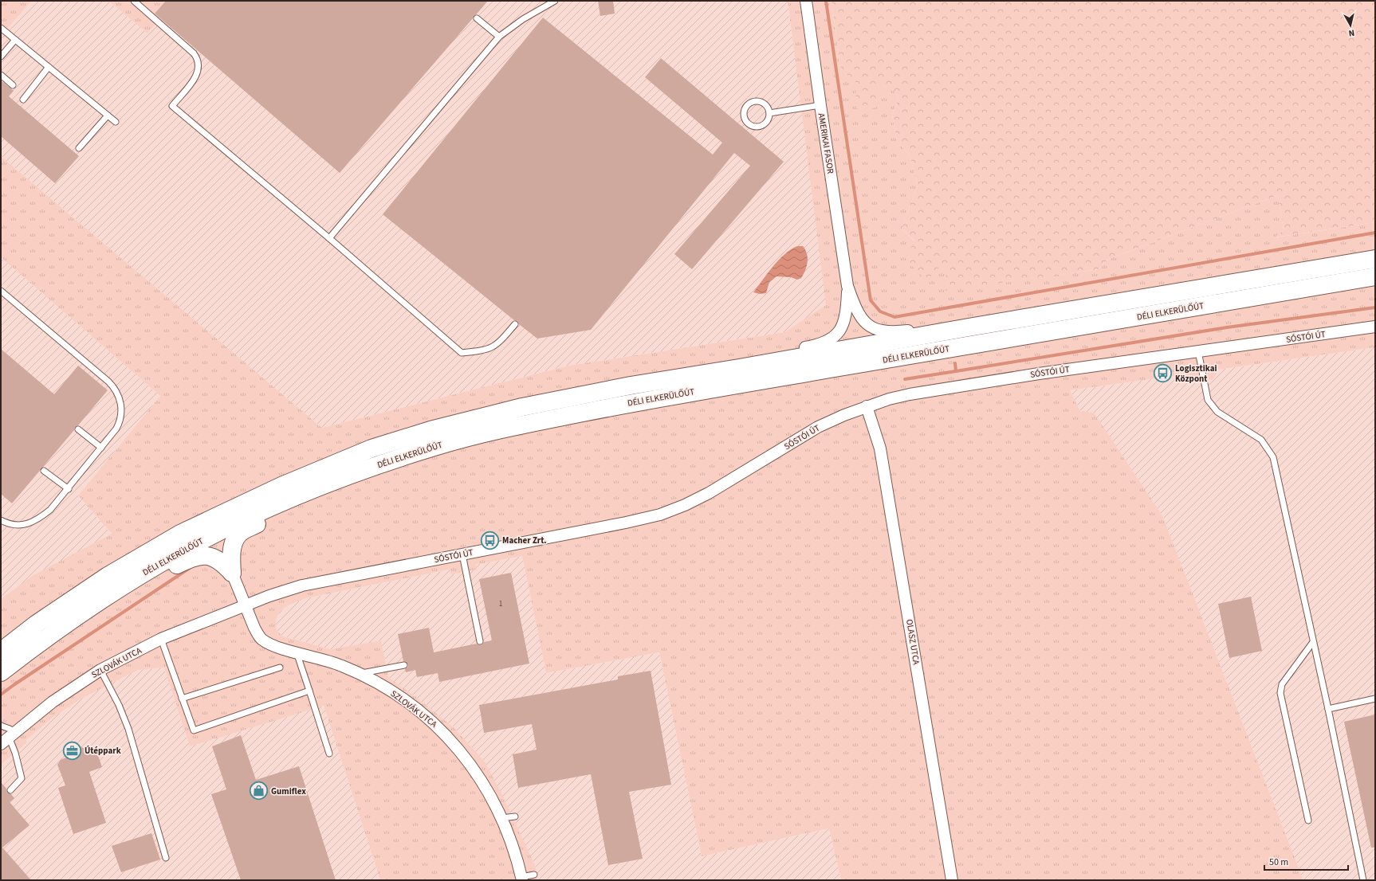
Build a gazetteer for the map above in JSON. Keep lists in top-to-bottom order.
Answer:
{
  "streets": {
    "main road": ["DÉLI ELKERÜLŐÚT"],
    "street": [
      "AMERIKAI FASOR",
      "SÓSTÓI ÚT",
      "OLASZ UTCA",
      "SZLOVÁK UTCA"
    ]
  },
  "crossings": [
    ["SÓSTÓI ÚT", "OLASZ UTCA"],
    ["SÓSTÓI ÚT", "SZLOVÁK UTCA"]
  ],
  "places": {
    "bus stop": ["Logisztikai Központ", "Macher Zrt."],
    "office": ["Útéppark"],
    "shop": ["Gumiflex"]
  },
  "house_numbers": ["1"],
  "scale_bar": "50 m",
  "north": "bottom"
}
